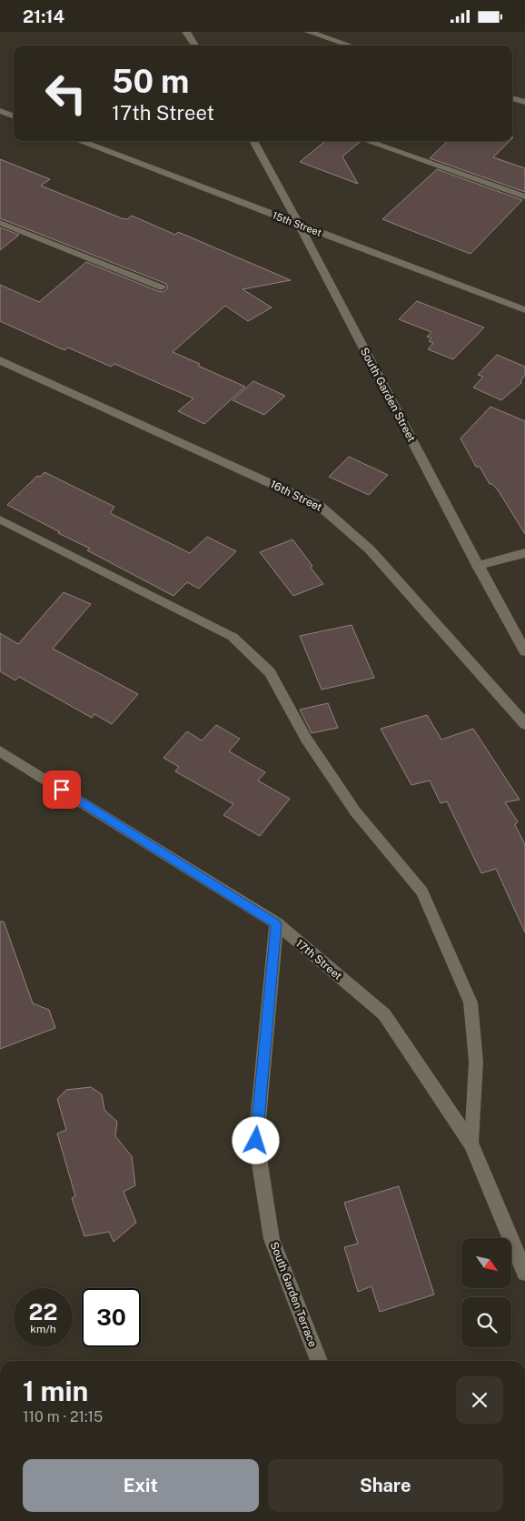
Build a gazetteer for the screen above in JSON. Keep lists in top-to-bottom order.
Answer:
{
  "streets": {
    "street": [
      "15th Street",
      "South Garden Street",
      "16th Street",
      "17th Street",
      "South Garden Terrace"
    ]
  },
  "crossings": [
    ["15th Street", "South Garden Street"],
    ["17th Street", "South Garden Terrace"]
  ],
  "north": "bottom right",
  "page": {
    "status": "21:14",
    "turn": ["50 m", "17th Street"],
    "speed": "22 km/h",
    "limit": "30",
    "heading": ["1 min", "110 m · 21:15"],
    "buttons": ["Exit", "Share"]
  }
}
